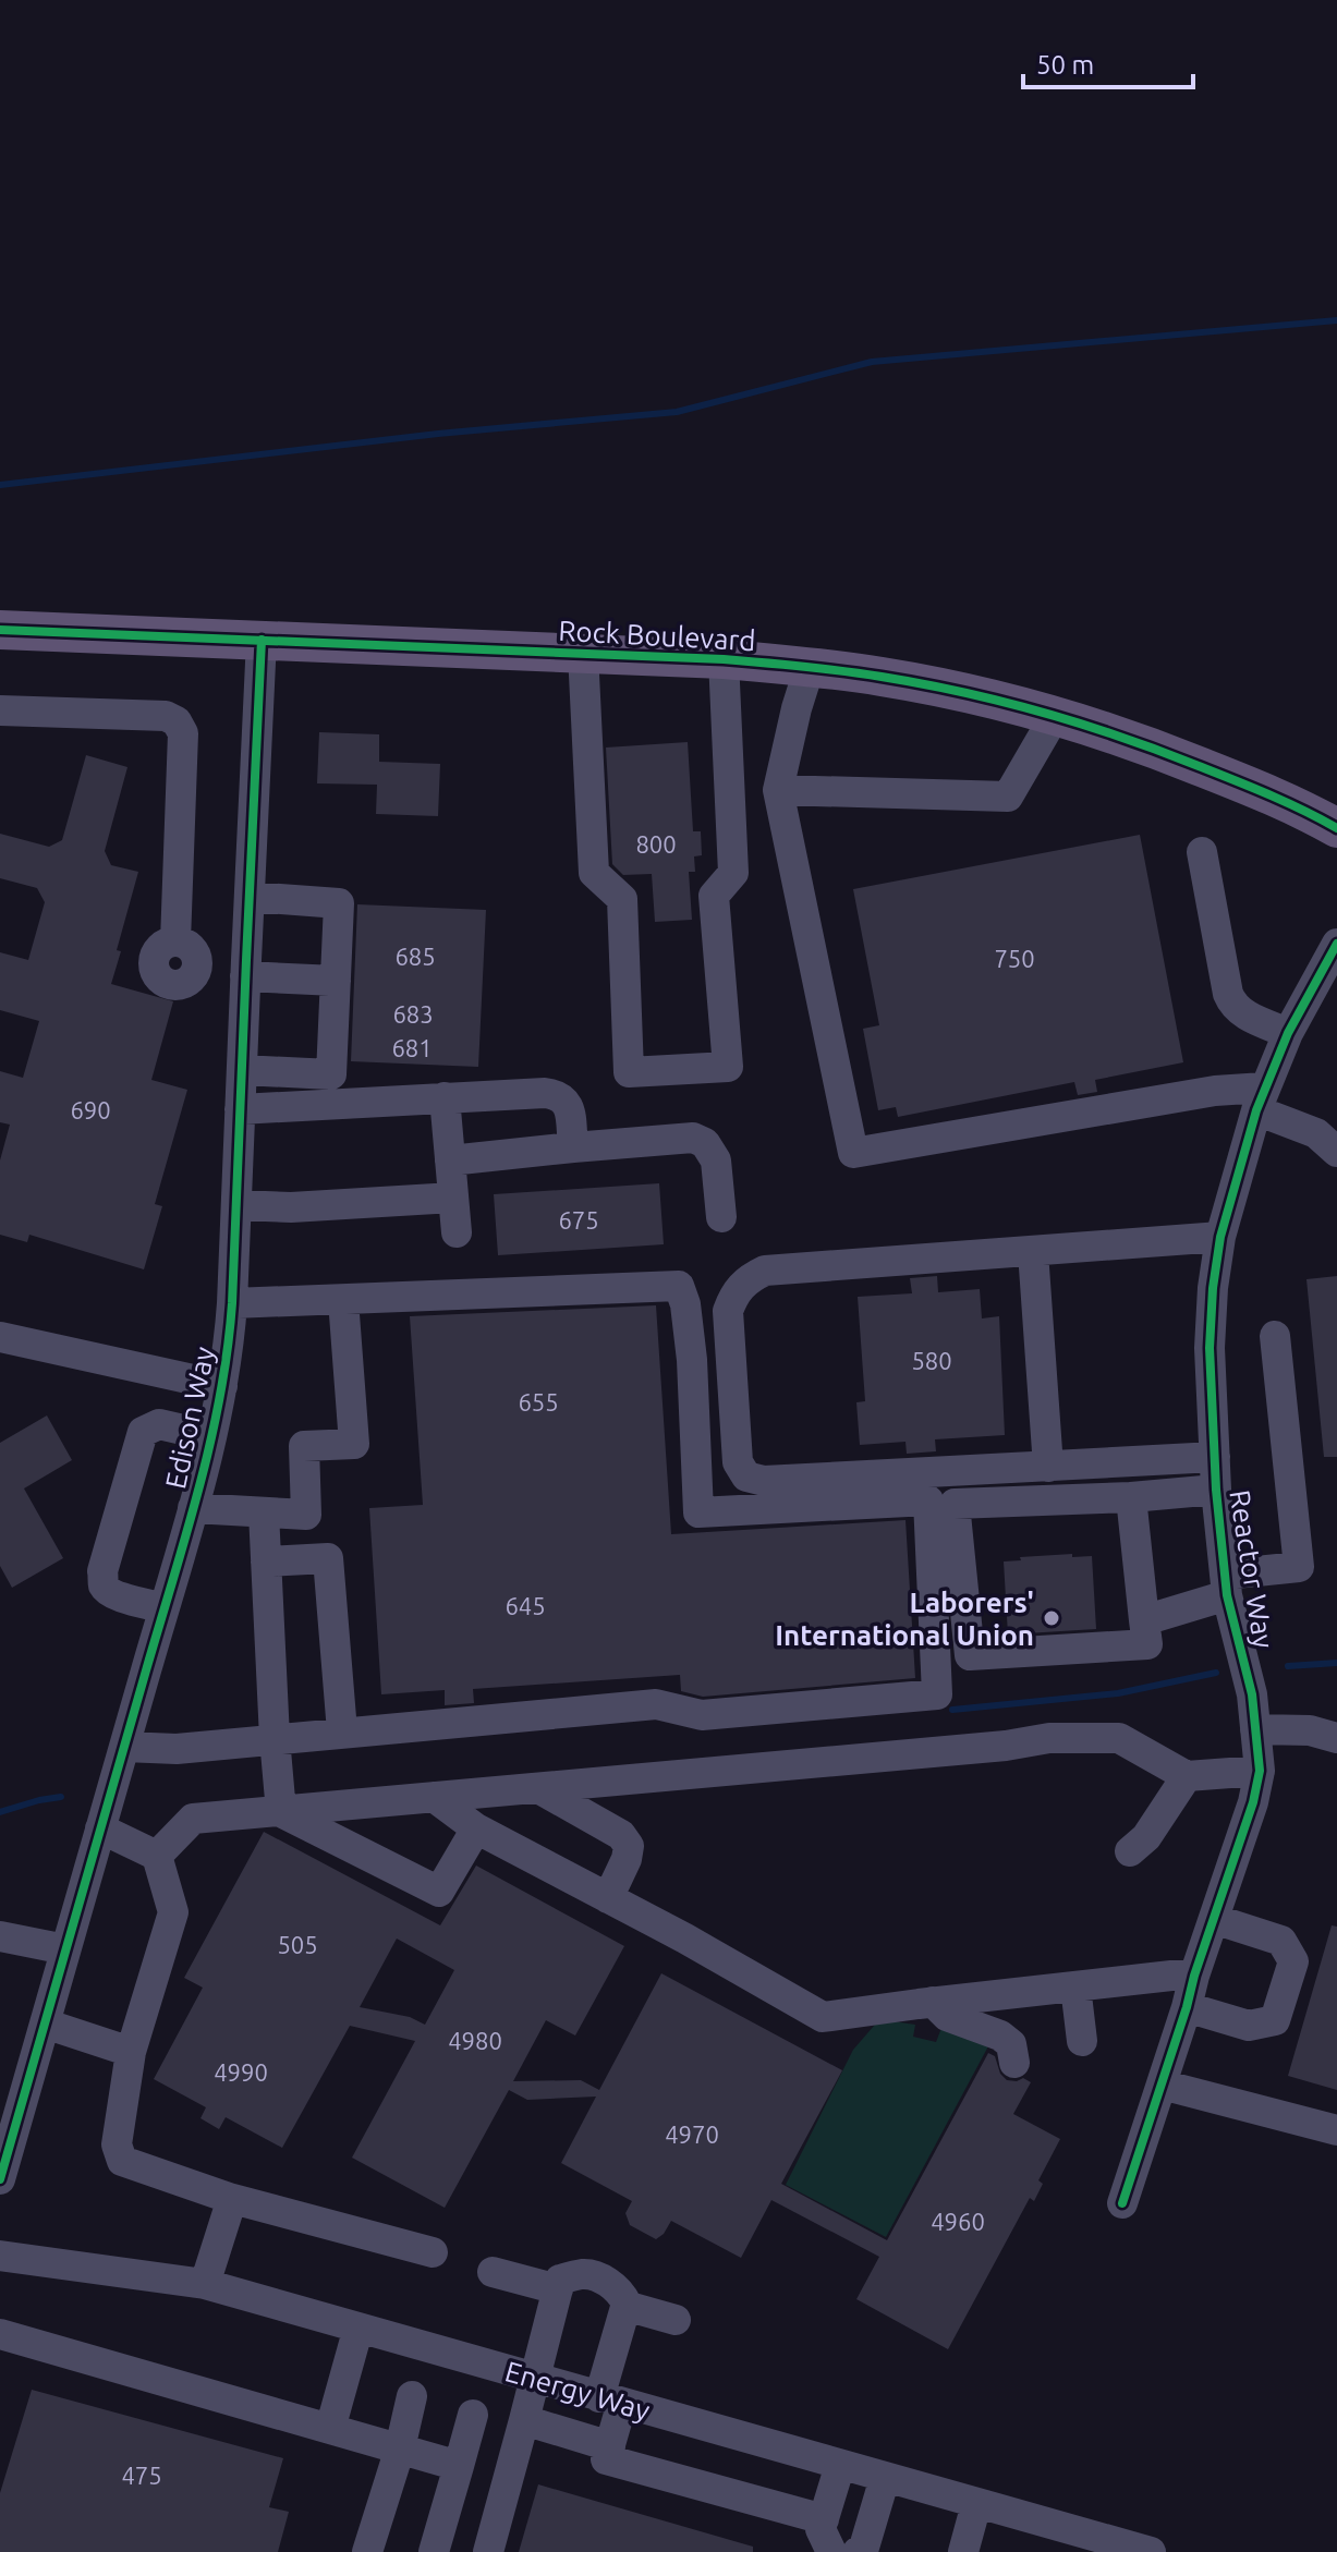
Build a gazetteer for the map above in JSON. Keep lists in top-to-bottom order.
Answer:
{
  "streets": {
    "main road": ["Rock Boulevard"],
    "street": ["Edison Way", "Reactor Way", "Energy Way"]
  },
  "crossings": [
    ["Rock Boulevard", "Edison Way"]
  ],
  "places": ["Laborers' International Union"],
  "house_numbers": [
    "800",
    "685",
    "750",
    "683",
    "681",
    "690",
    "675",
    "580",
    "655",
    "645",
    "505",
    "4980",
    "4990",
    "4970",
    "4960",
    "475"
  ],
  "scale_bar": "50 m"
}
